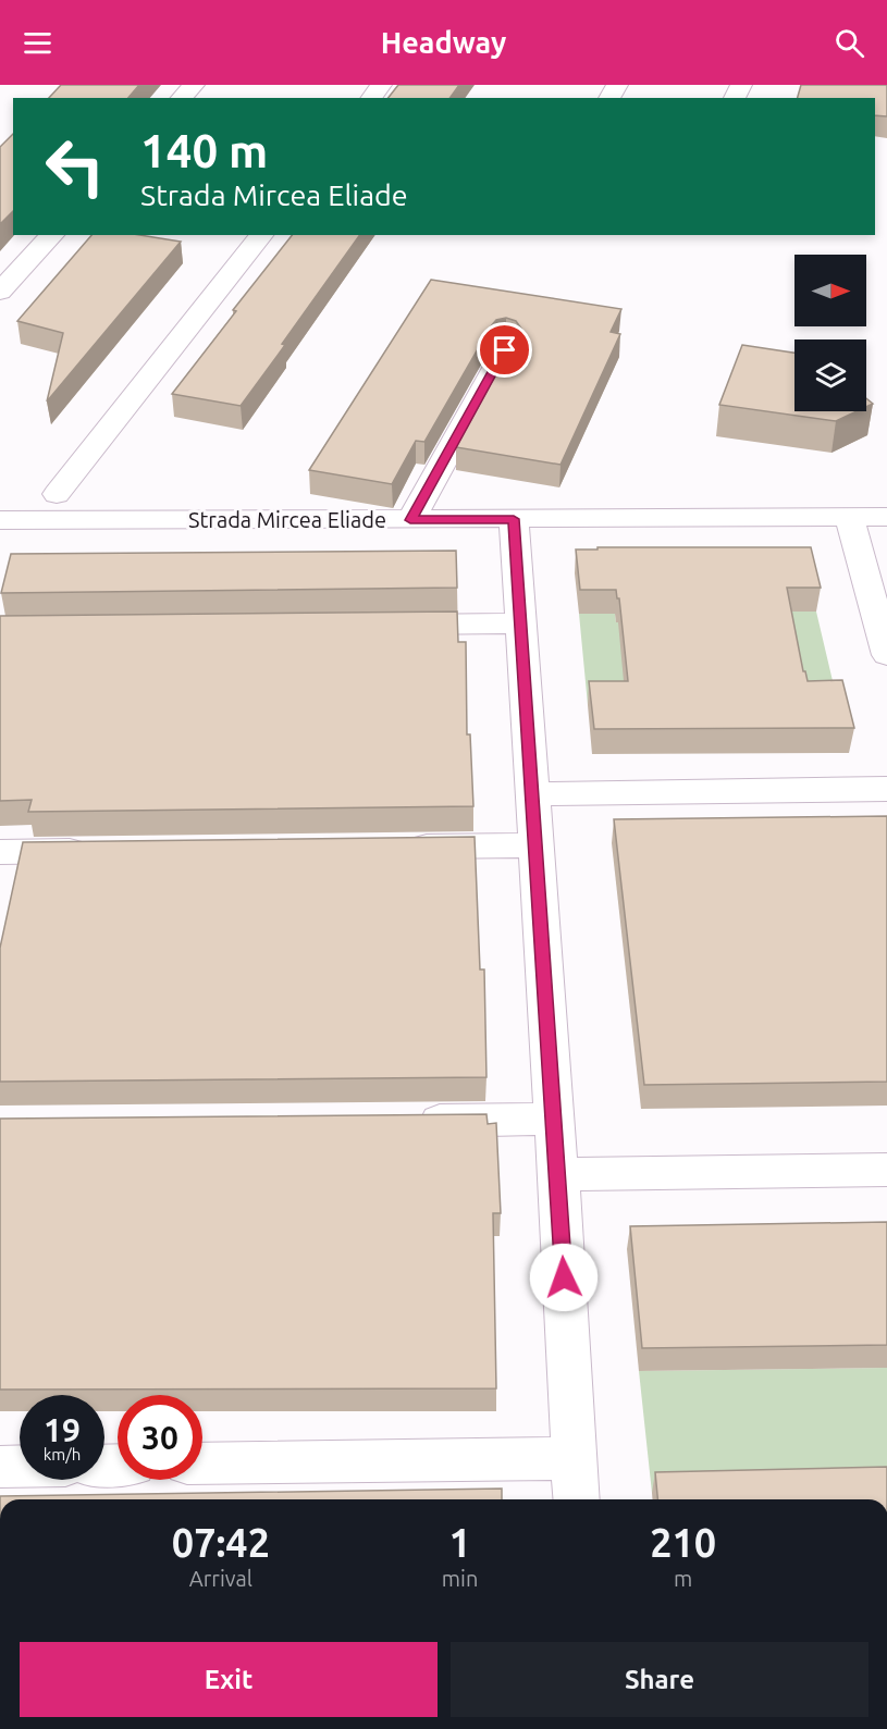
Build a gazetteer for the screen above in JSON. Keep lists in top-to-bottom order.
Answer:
{
  "streets": {
    "street": ["Strada Mircea Eliade"]
  },
  "north": "right",
  "page": {
    "header": "Headway",
    "turn": ["140 m", "Strada Mircea Eliade"],
    "speed": "19 km/h",
    "limit": "30",
    "eta": [
      "07:42",
      "Arrival",
      "1",
      "min",
      "210",
      "m"
    ],
    "buttons": ["Exit", "Share"]
  }
}
